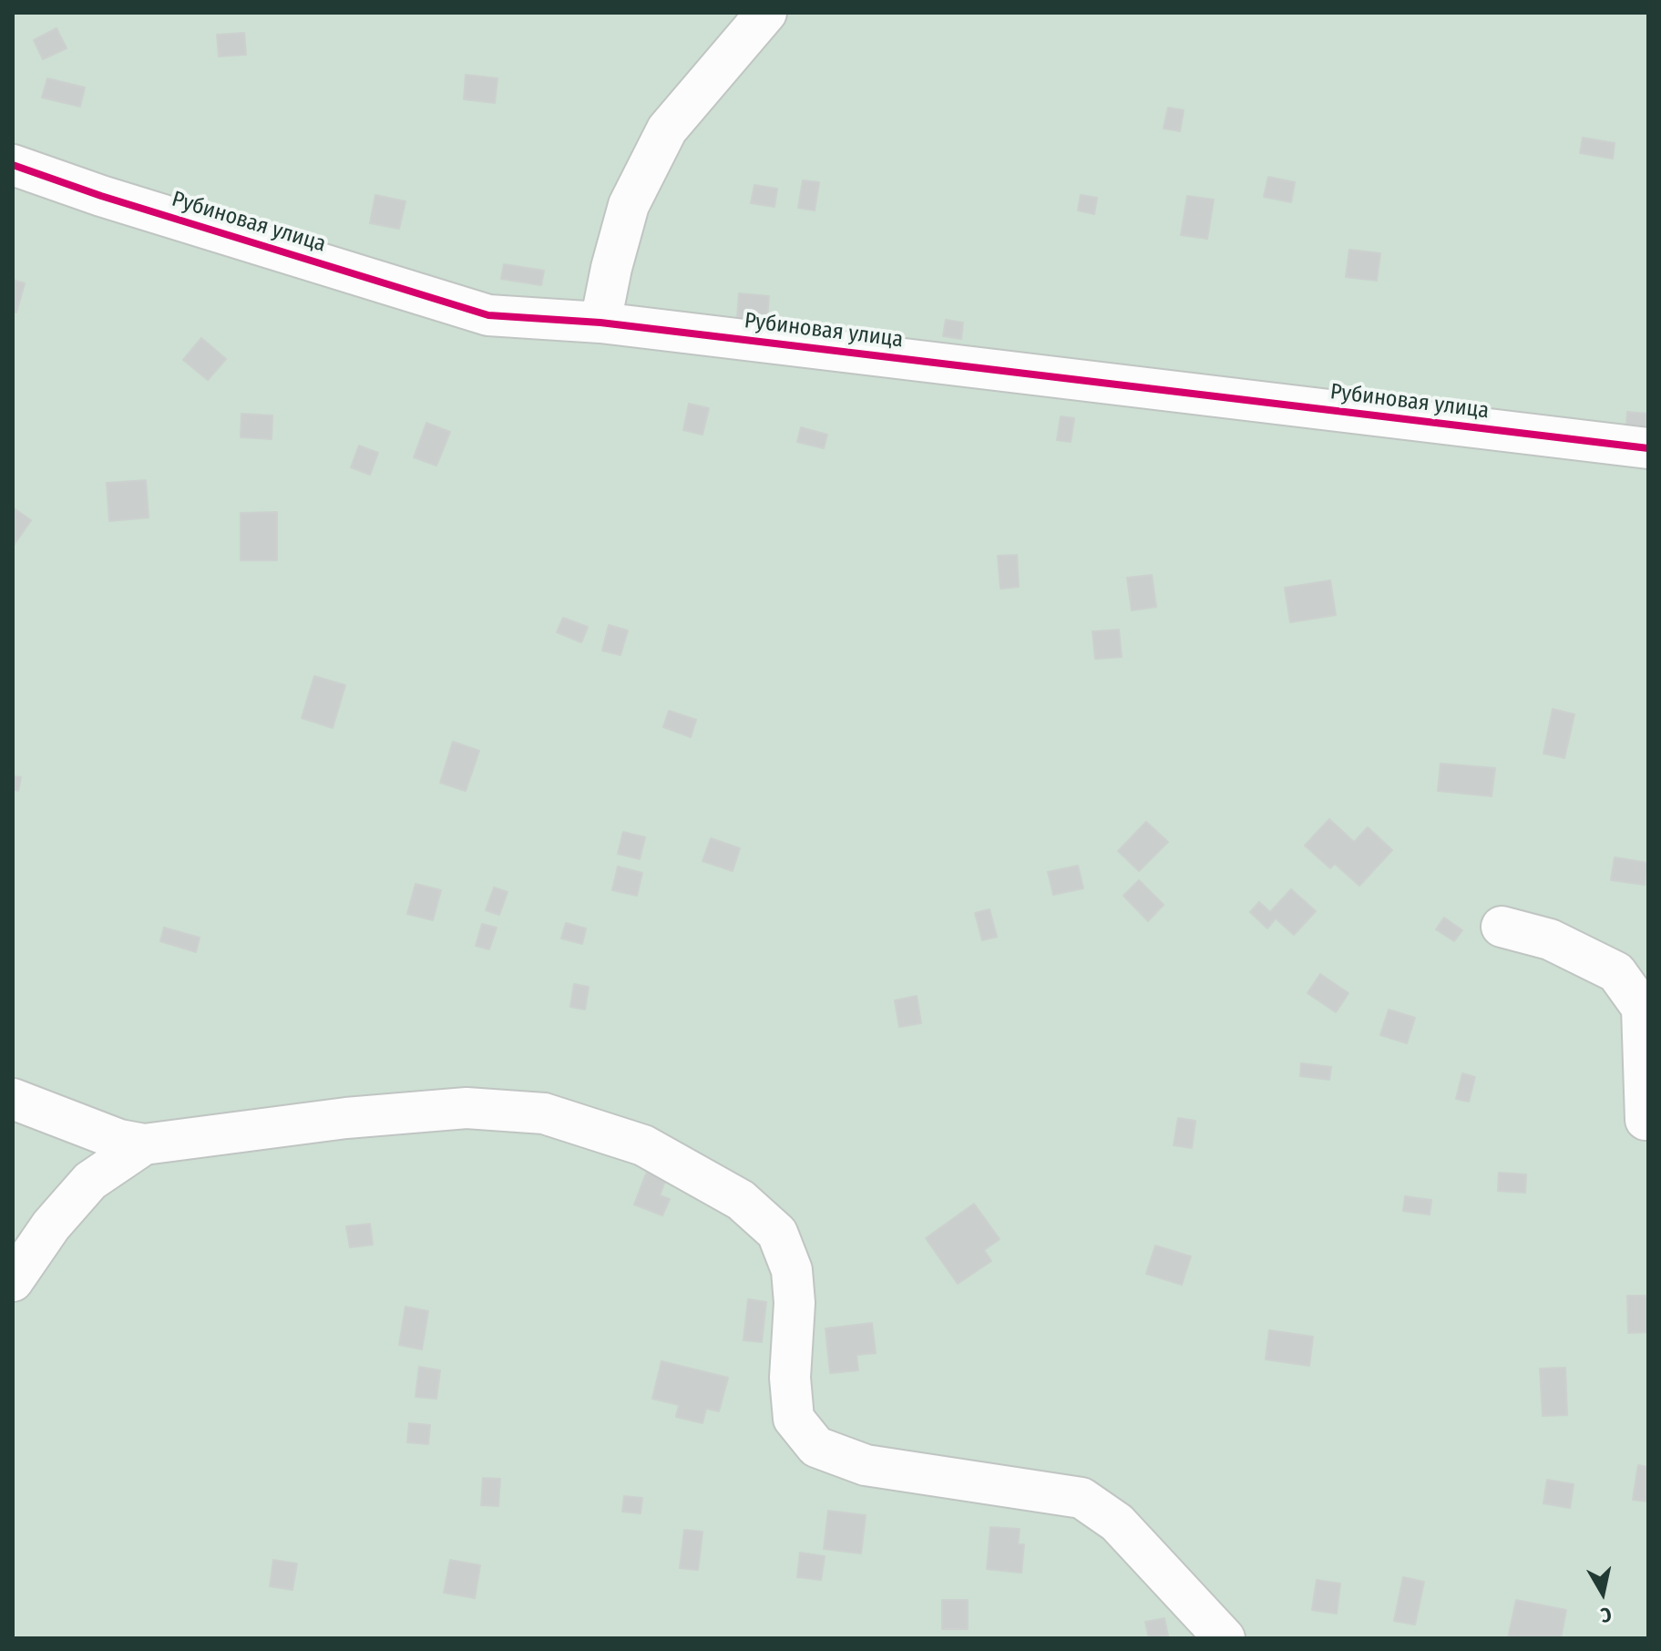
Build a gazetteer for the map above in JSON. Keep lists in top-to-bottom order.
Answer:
{
  "streets": {
    "street": ["Рубиновая улица"]
  },
  "north": "bottom"
}
